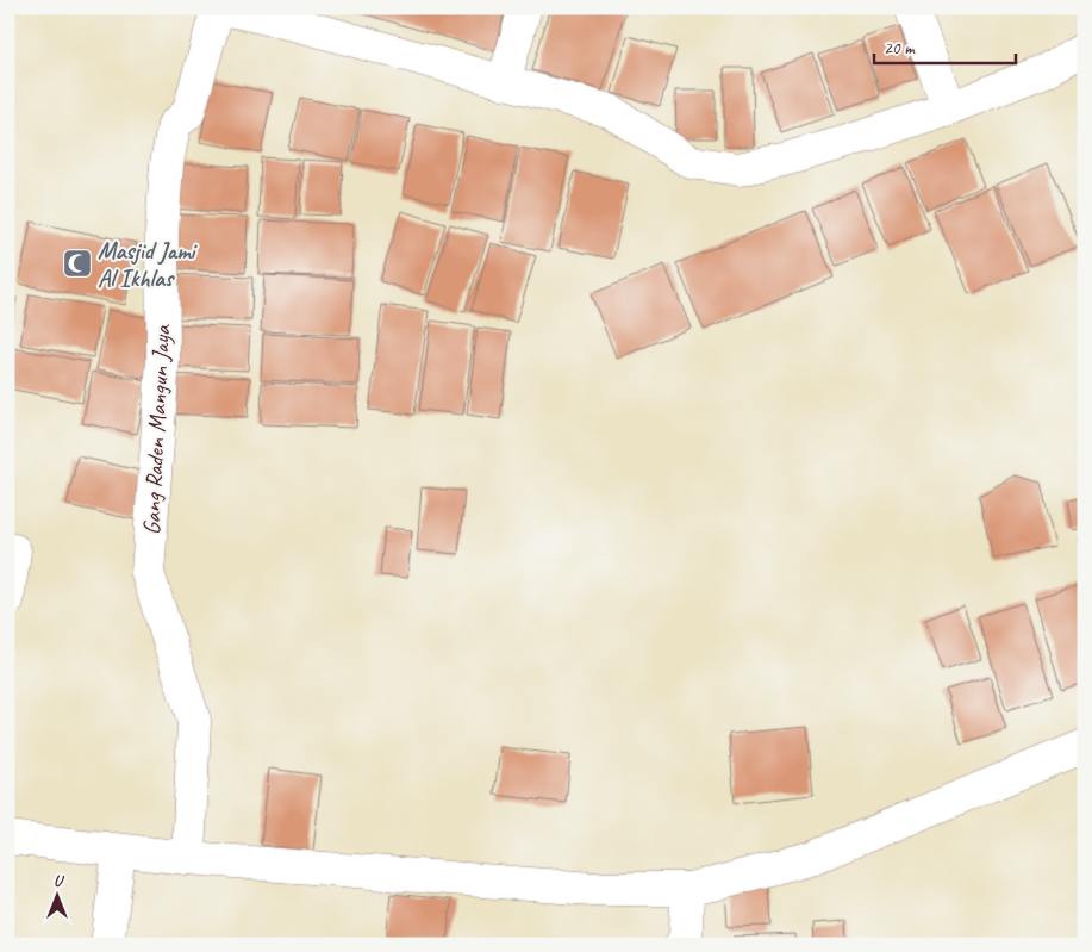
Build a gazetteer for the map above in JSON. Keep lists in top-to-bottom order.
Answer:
{
  "streets": {
    "street": ["Gang Raden Mangun Jaya"]
  },
  "places": {
    "mosque": ["Masjid Jami Al Ikhlas"]
  },
  "scale_bar": "20 m",
  "north": "top"
}
